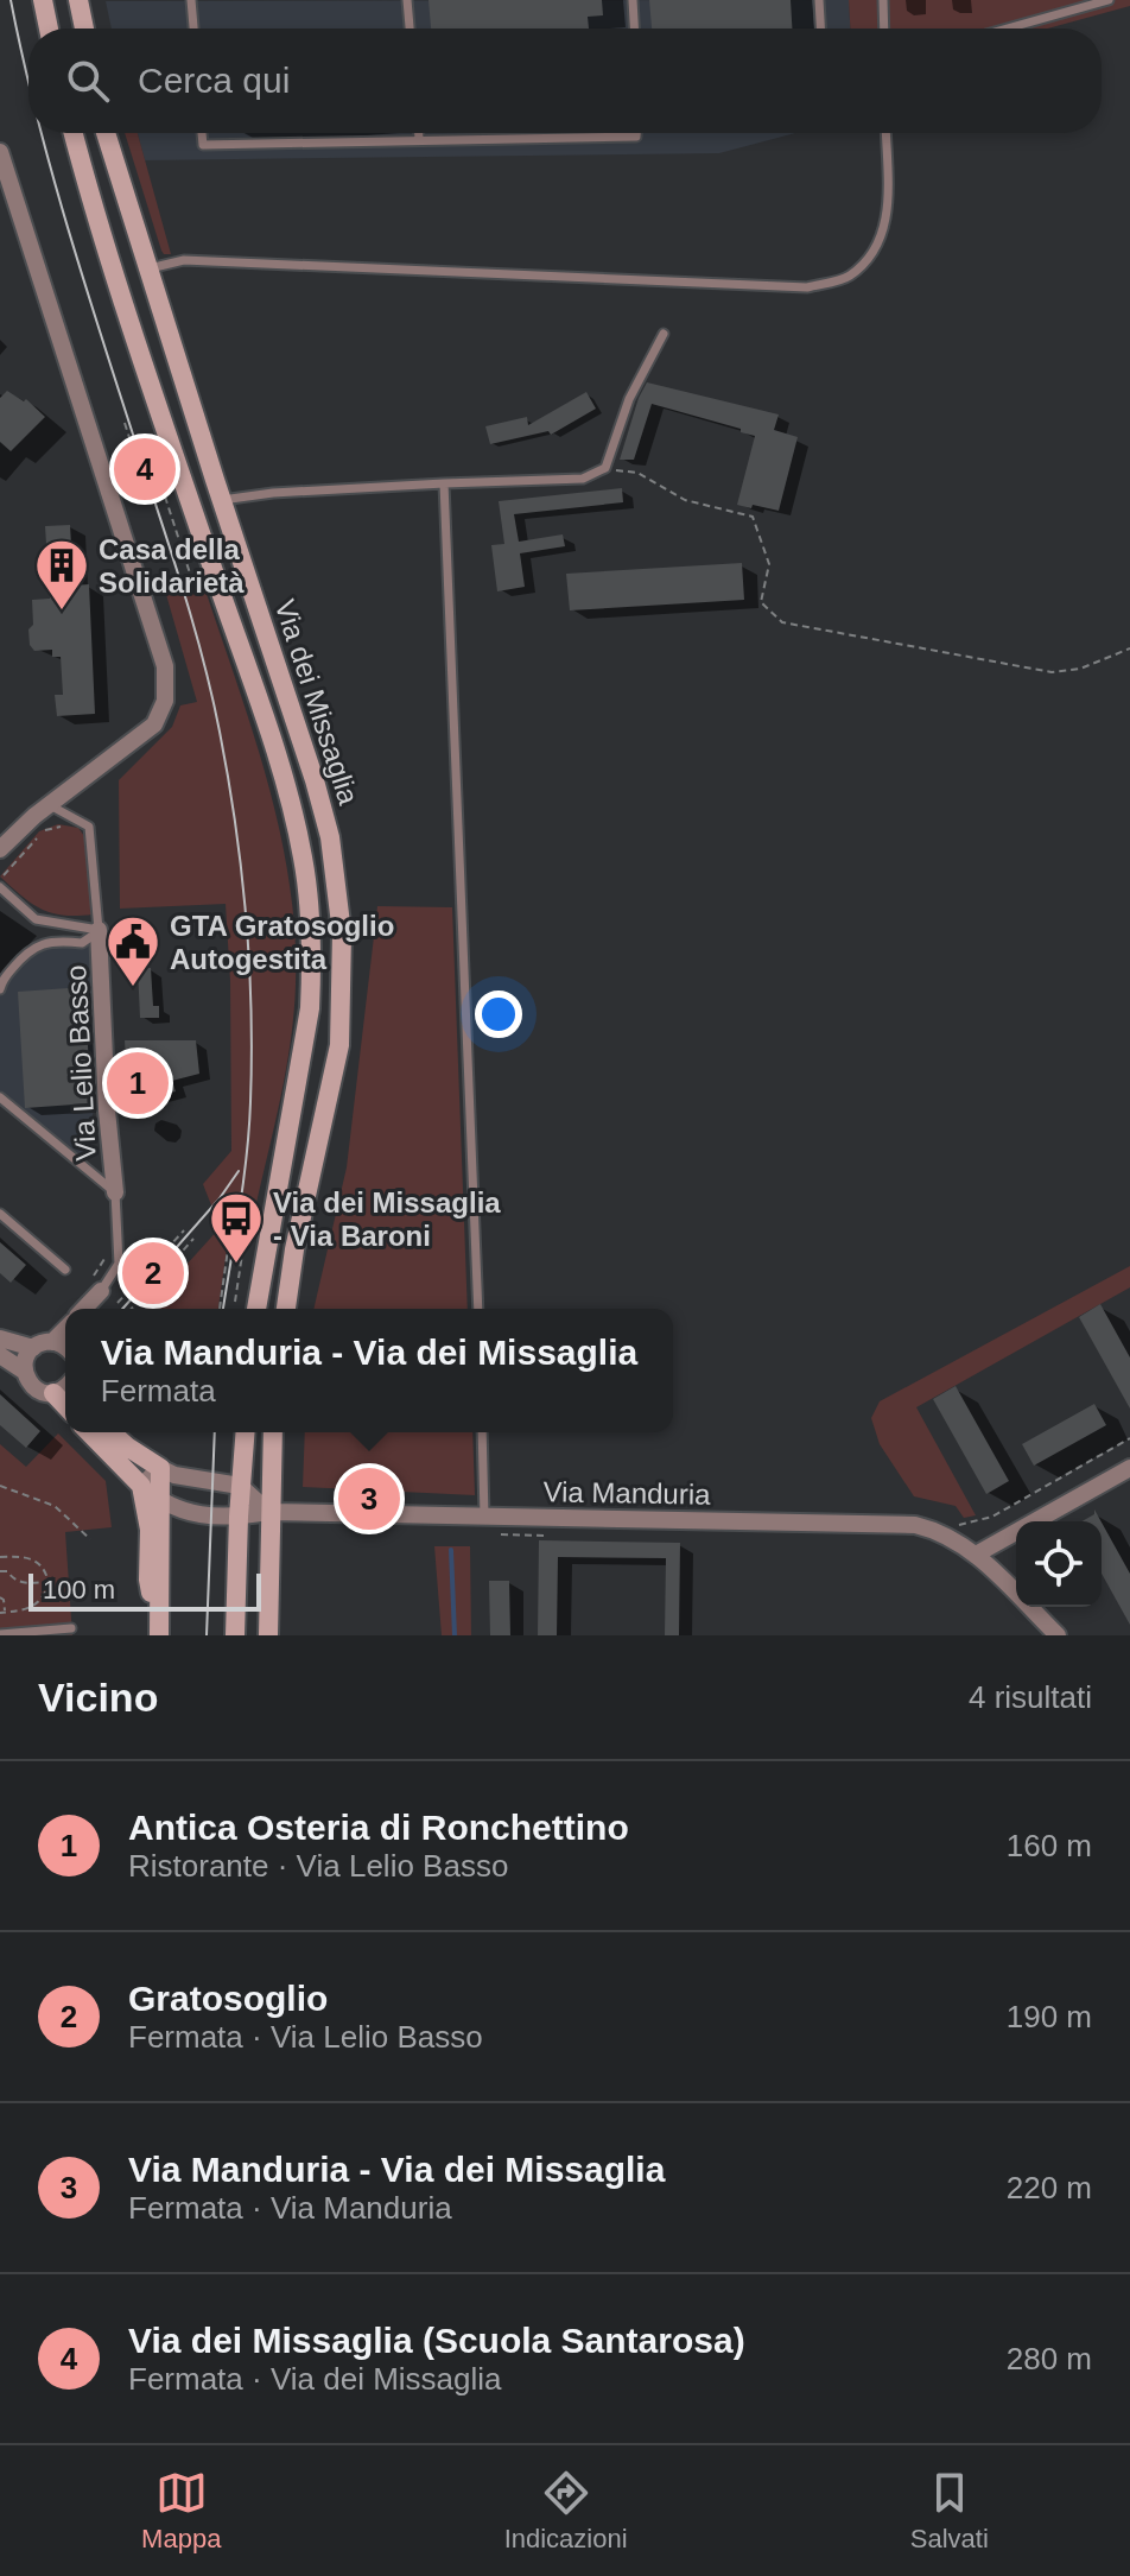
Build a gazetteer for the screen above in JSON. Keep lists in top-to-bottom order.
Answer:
{
  "streets": {
    "main road": ["Via dei Missaglia"],
    "street": ["Via Lelio Basso", "Via Manduria"]
  },
  "places": {
    "building": ["Casa della Solidarietà"],
    "public building": ["GTA Gratosoglio Autogestita"],
    "bus stop": ["Via dei Missaglia - Via Baroni"]
  },
  "scale_bar": "100 m",
  "page": {
    "search": "Cerca qui",
    "pins": [
      "4",
      "1",
      "2",
      "3"
    ],
    "popup": ["Via Manduria - Via dei Missaglia", "Fermata"],
    "scale": "100 m",
    "heading": ["Vicino", "4 risultati"],
    "list": [
      {
        "mark": "1",
        "name": "Antica Osteria di Ronchettino",
        "note": "Ristorante · Via Lelio Basso",
        "value": "160 m"
      },
      {
        "mark": "2",
        "name": "Gratosoglio",
        "note": "Fermata · Via Lelio Basso",
        "value": "190 m"
      },
      {
        "mark": "3",
        "name": "Via Manduria - Via dei Missaglia",
        "note": "Fermata · Via Manduria",
        "value": "220 m"
      },
      {
        "mark": "4",
        "name": "Via dei Missaglia (Scuola Santarosa)",
        "note": "Fermata · Via dei Missaglia",
        "value": "280 m"
      }
    ],
    "nav": ["Mappa", "Indicazioni", "Salvati"]
  }
}
